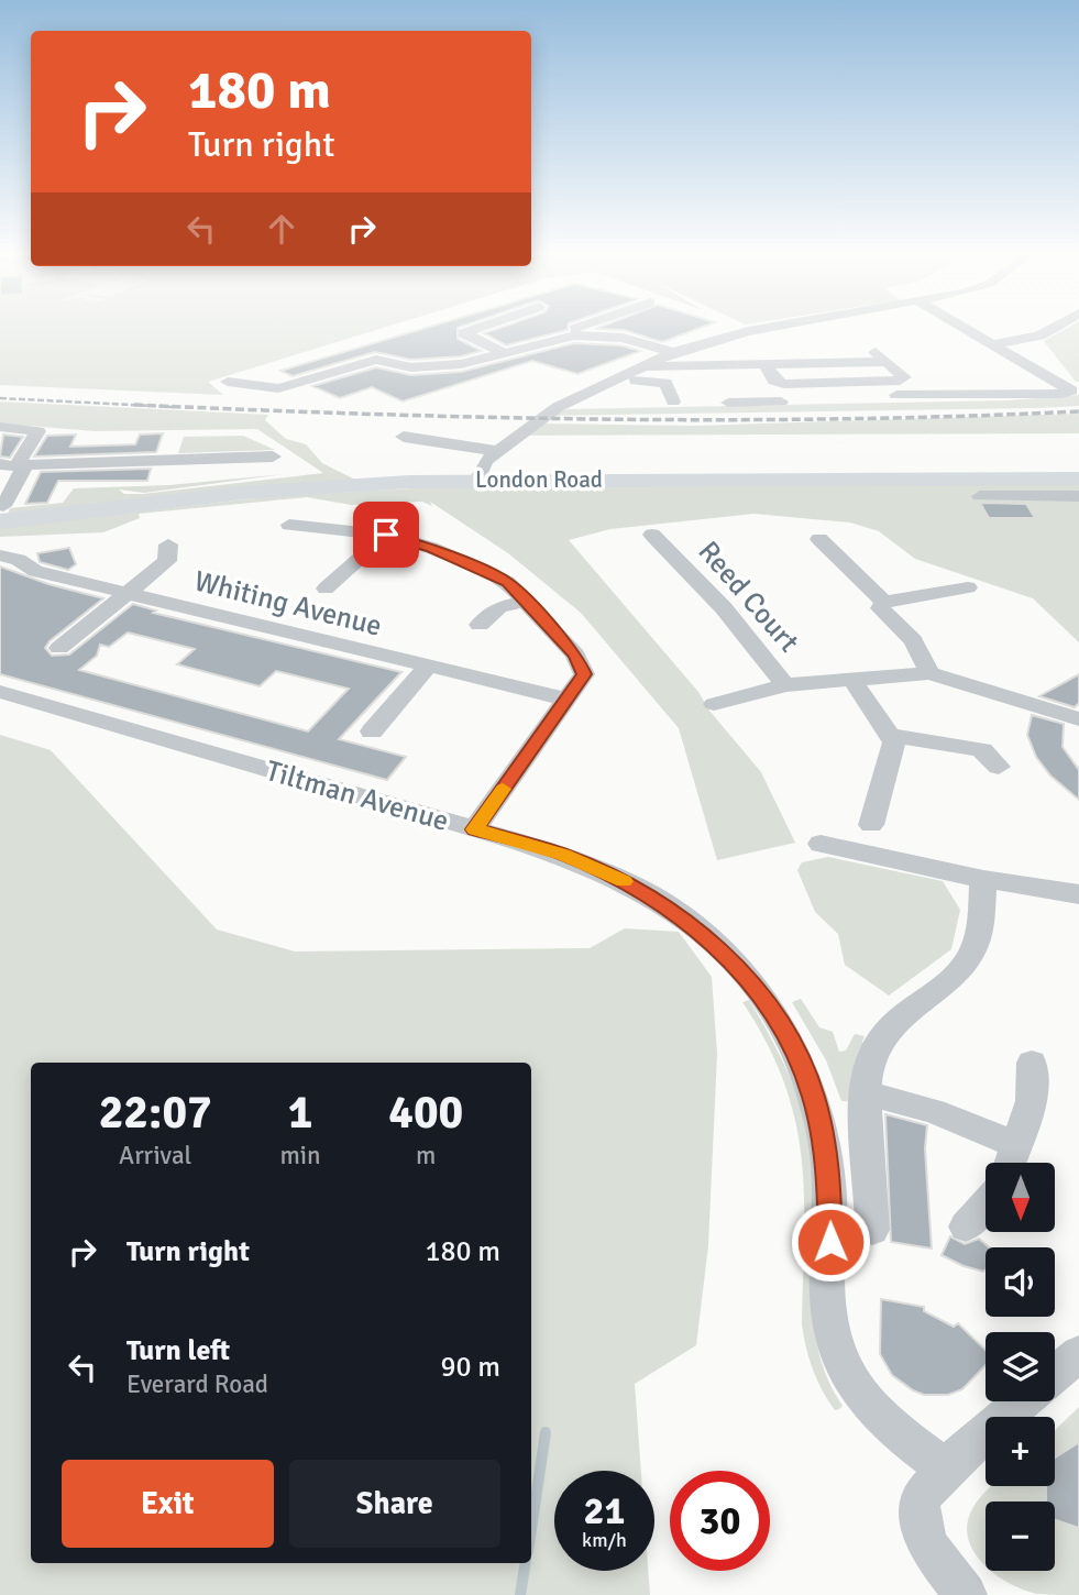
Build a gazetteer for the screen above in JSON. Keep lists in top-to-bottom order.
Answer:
{
  "streets": {
    "main road": ["London Road"],
    "street": ["Reed Court", "Whiting Avenue", "Tiltman Avenue"]
  },
  "north": "bottom",
  "page": {
    "turn": ["180 m", "Turn right"],
    "eta": [
      "22:07",
      "Arrival",
      "1",
      "min",
      "400",
      "m"
    ],
    "map_buttons": ["+", "−"],
    "list": [
      {
        "name": "Turn right",
        "value": "180 m"
      },
      {
        "name": "Turn left",
        "note": "Everard Road",
        "value": "90 m"
      }
    ],
    "buttons": ["Exit", "Share"],
    "speed": "21 km/h",
    "limit": "30"
  }
}
